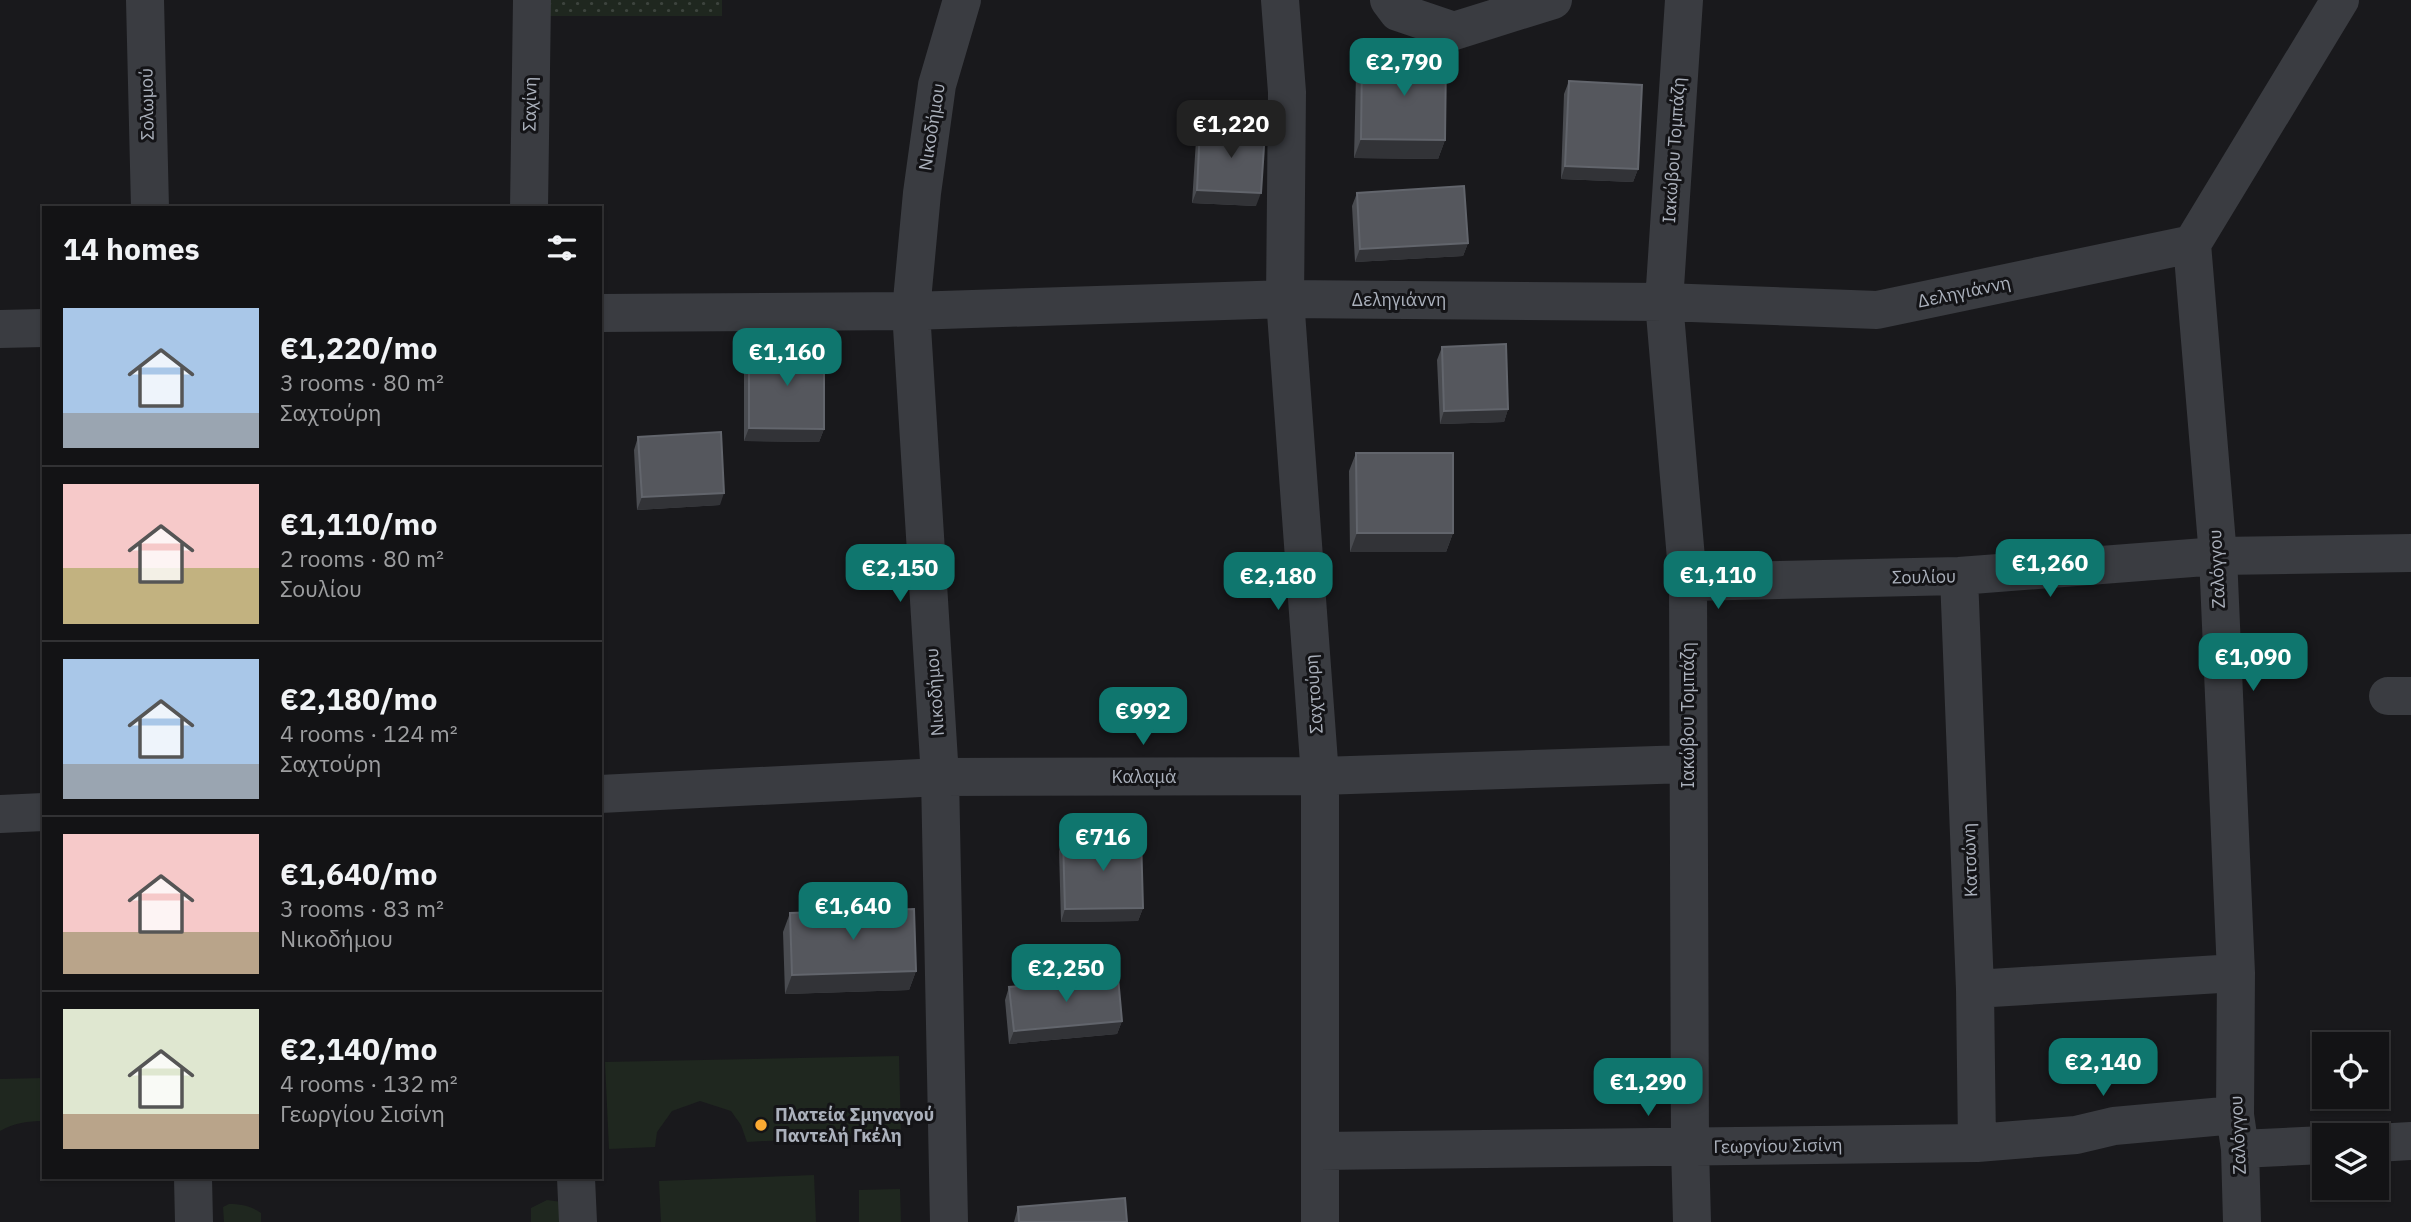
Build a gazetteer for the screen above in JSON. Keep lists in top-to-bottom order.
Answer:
{
  "streets": {
    "street": [
      "Σολωμού",
      "Σαχίνη",
      "Νικοδήμου",
      "Ιακώβου Τομπάζη",
      "Δεληγιάννη",
      "Ζαλόγγου",
      "Σουλίου",
      "Σαχτούρη",
      "Καλαμά",
      "Κατσώνη",
      "Γεωργίου Σισίνη"
    ]
  },
  "crossings": [
    ["Νικοδήμου", "Δεληγιάννη"],
    ["Νικοδήμου", "Καλαμά"],
    ["Ιακώβου Τομπάζη", "Δεληγιάννη"],
    ["Ιακώβου Τομπάζη", "Σουλίου"],
    ["Ιακώβου Τομπάζη", "Καλαμά"],
    ["Ιακώβου Τομπάζη", "Γεωργίου Σισίνη"],
    ["Δεληγιάννη", "Ζαλόγγου"],
    ["Δεληγιάννη", "Σαχτούρη"],
    ["Ζαλόγγου", "Σουλίου"],
    ["Ζαλόγγου", "Γεωργίου Σισίνη"],
    ["Σουλίου", "Κατσώνη"],
    ["Σαχτούρη", "Καλαμά"],
    ["Σαχτούρη", "Γεωργίου Σισίνη"],
    ["Κατσώνη", "Γεωργίου Σισίνη"]
  ],
  "places": ["Πλατεία Σμηναγού Παντελή Γκέλη"],
  "page": {
    "price": [
      "€2,790",
      "€1,220",
      "€1,160",
      "€1,260",
      "€2,150",
      "€1,110",
      "€2,180",
      "€1,090",
      "€992",
      "€716",
      "€1,640",
      "€2,250",
      "€2,140",
      "€1,290"
    ],
    "heading": "14 homes",
    "list": [
      {
        "name": "€1,220/mo",
        "note": "3 rooms · 80 m² · Σαχτούρη"
      },
      {
        "name": "€1,110/mo",
        "note": "2 rooms · 80 m² · Σουλίου"
      },
      {
        "name": "€2,180/mo",
        "note": "4 rooms · 124 m² · Σαχτούρη"
      },
      {
        "name": "€1,640/mo",
        "note": "3 rooms · 83 m² · Νικοδήμου"
      },
      {
        "name": "€2,140/mo",
        "note": "4 rooms · 132 m² · Γεωργίου Σισίνη"
      }
    ]
  }
}
